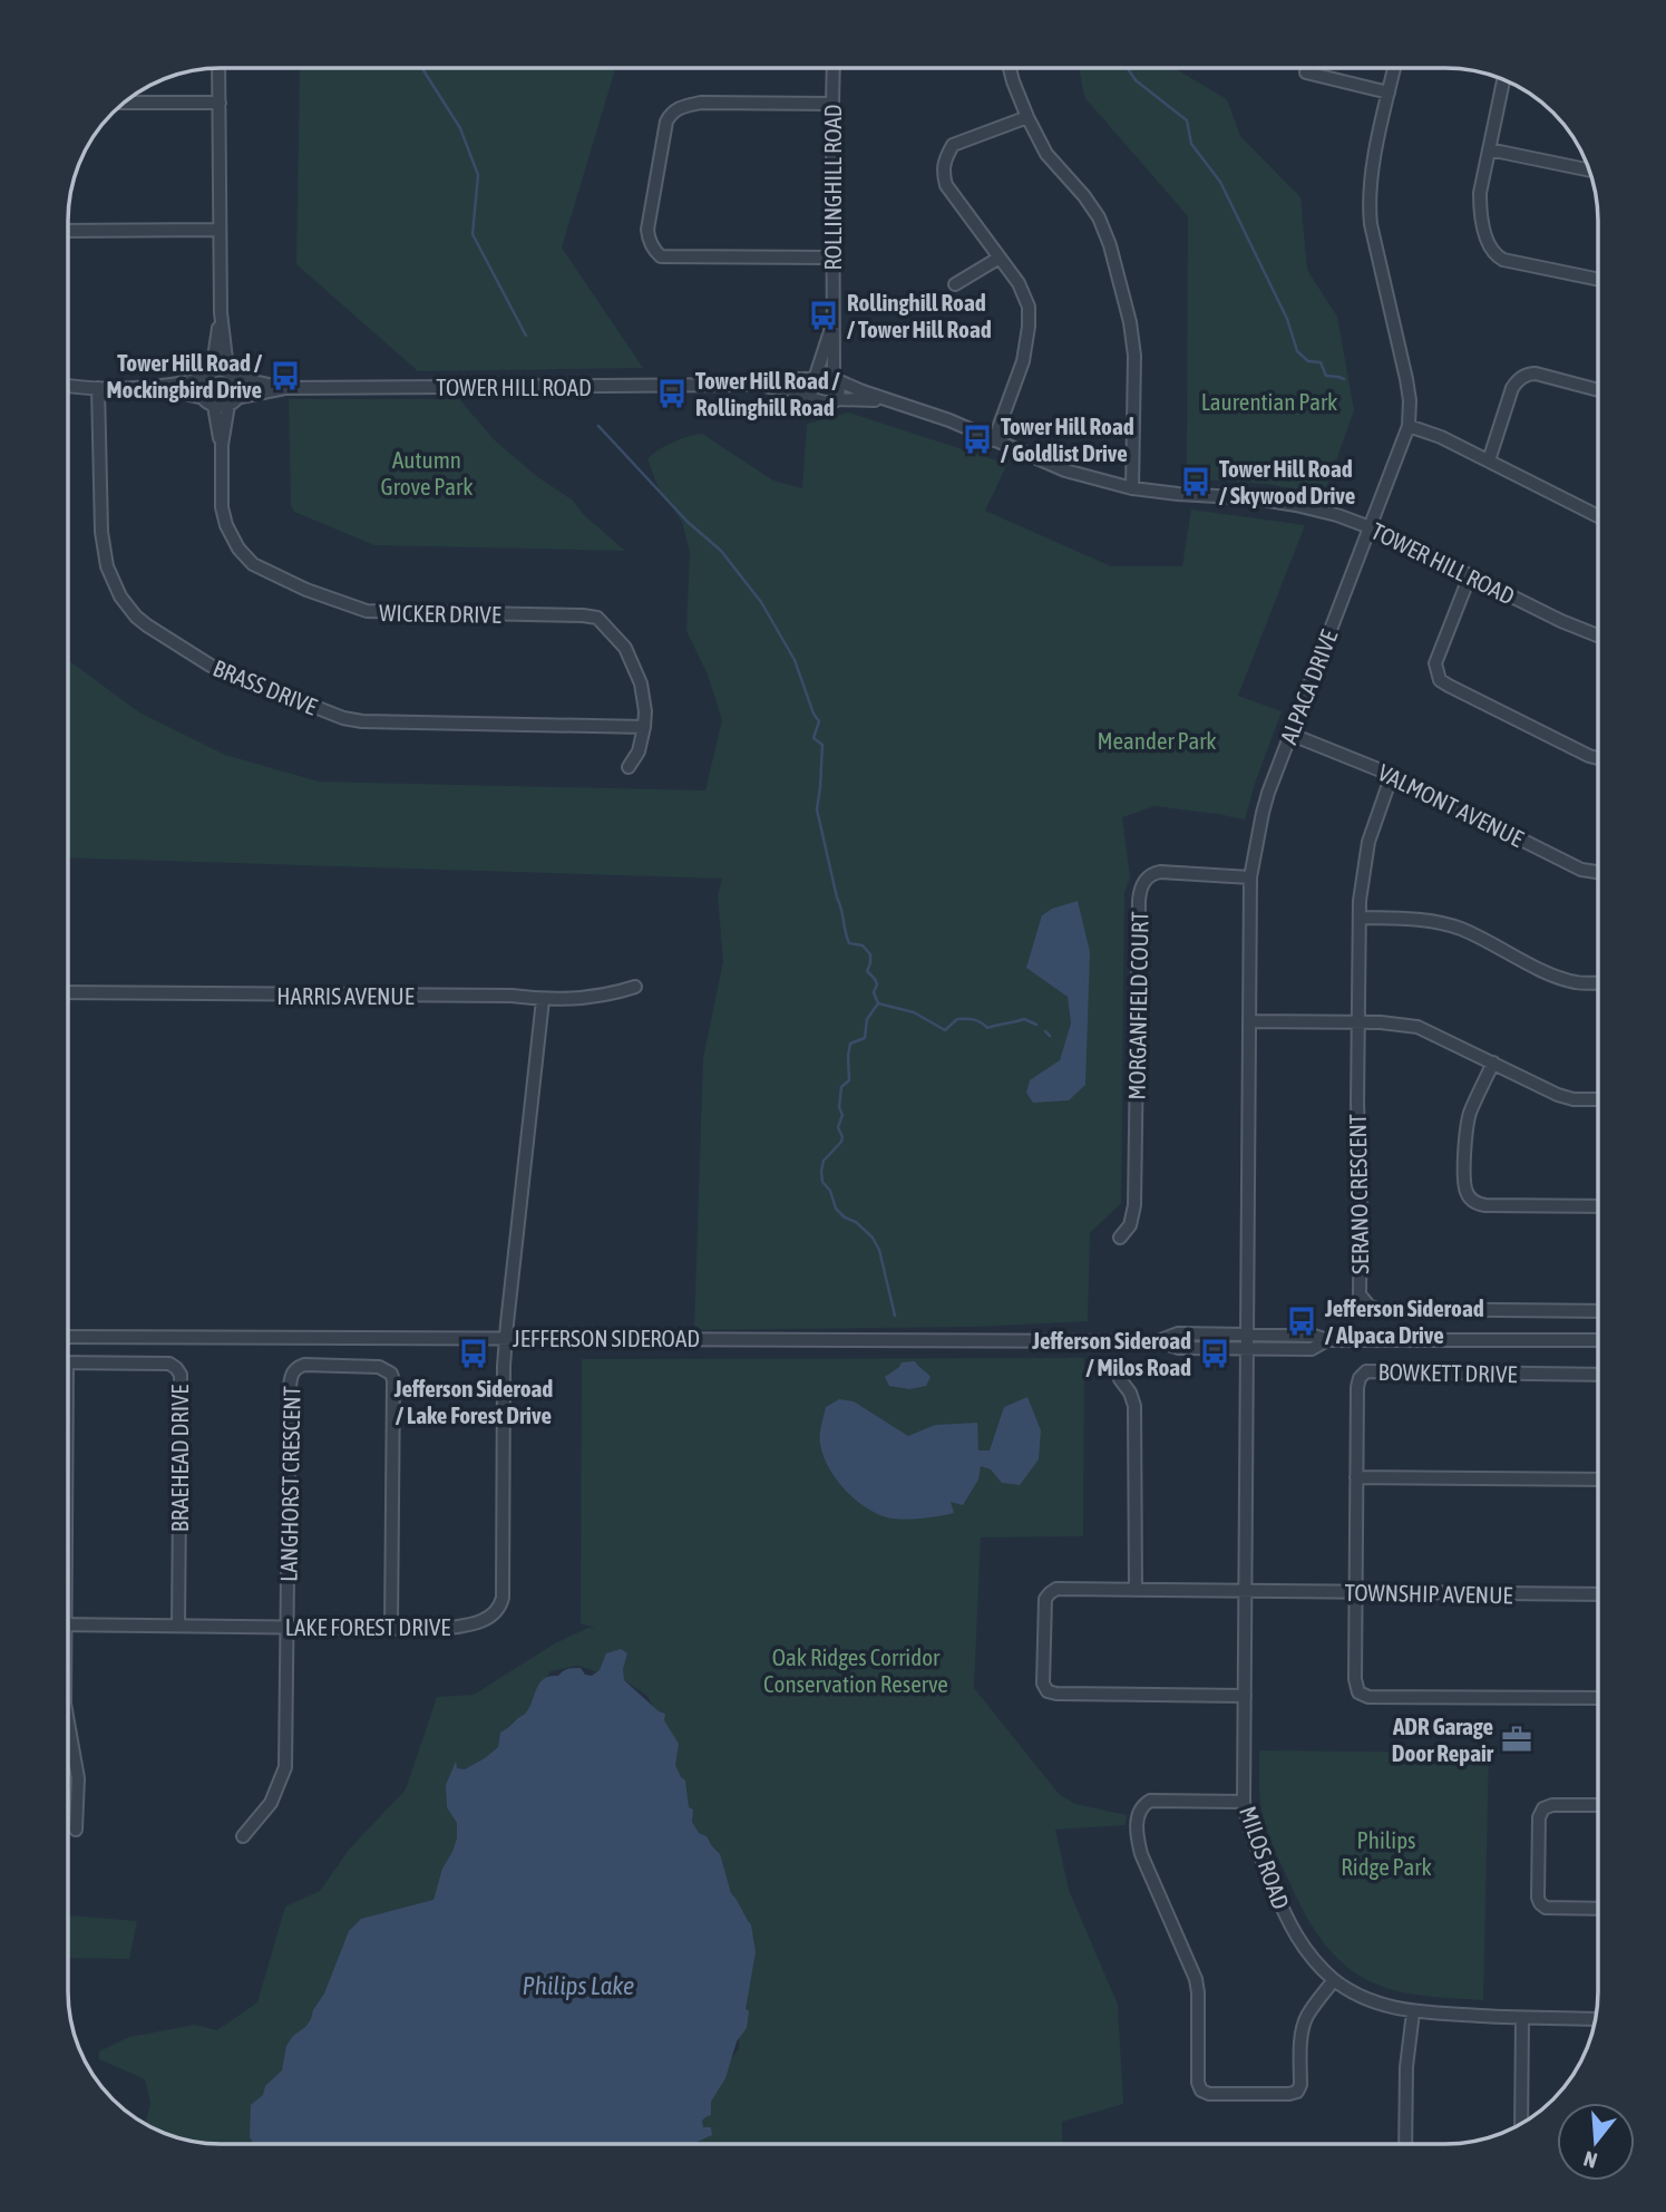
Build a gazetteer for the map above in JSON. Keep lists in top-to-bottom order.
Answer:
{
  "streets": {
    "street": [
      "ROLLINGHILL ROAD",
      "TOWER HILL ROAD",
      "WICKER DRIVE",
      "BRASS DRIVE",
      "ALPACA DRIVE",
      "VALMONT AVENUE",
      "HARRIS AVENUE",
      "MORGANFIELD COURT",
      "SERANO CRESCENT",
      "JEFFERSON SIDEROAD",
      "BOWKETT DRIVE",
      "BRAEHEAD DRIVE",
      "LANGHORST CRESCENT",
      "TOWNSHIP AVENUE",
      "LAKE FOREST DRIVE",
      "MILOS ROAD"
    ]
  },
  "crossings": [
    ["ROLLINGHILL ROAD", "TOWER HILL ROAD"],
    ["TOWER HILL ROAD", "WICKER DRIVE"],
    ["TOWER HILL ROAD", "ALPACA DRIVE"],
    ["WICKER DRIVE", "BRASS DRIVE"],
    ["ALPACA DRIVE", "VALMONT AVENUE"],
    ["ALPACA DRIVE", "MORGANFIELD COURT"],
    ["ALPACA DRIVE", "JEFFERSON SIDEROAD"],
    ["ALPACA DRIVE", "MILOS ROAD"],
    ["JEFFERSON SIDEROAD", "LAKE FOREST DRIVE"],
    ["JEFFERSON SIDEROAD", "MILOS ROAD"],
    ["BOWKETT DRIVE", "TOWNSHIP AVENUE"],
    ["BRAEHEAD DRIVE", "LAKE FOREST DRIVE"],
    ["LANGHORST CRESCENT", "LAKE FOREST DRIVE"],
    ["TOWNSHIP AVENUE", "MILOS ROAD"]
  ],
  "water": ["Philips Lake"],
  "parks": [
    "Laurentian Park",
    "Autumn Grove Park",
    "Meander Park",
    "Oak Ridges Corridor Conservation Reserve",
    "Philips Ridge Park"
  ],
  "places": {
    "bus stop": [
      "Rollinghill Road / Tower Hill Road",
      "Tower Hill Road / Mockingbird Drive",
      "Tower Hill Road / Rollinghill Road",
      "Tower Hill Road / Goldlist Drive",
      "Tower Hill Road / Skywood Drive",
      "Jefferson Sideroad / Alpaca Drive",
      "Jefferson Sideroad / Lake Forest Drive",
      "Jefferson Sideroad / Milos Road"
    ],
    "office": ["ADR Garage Door Repair"]
  },
  "north": "bottom"
}
